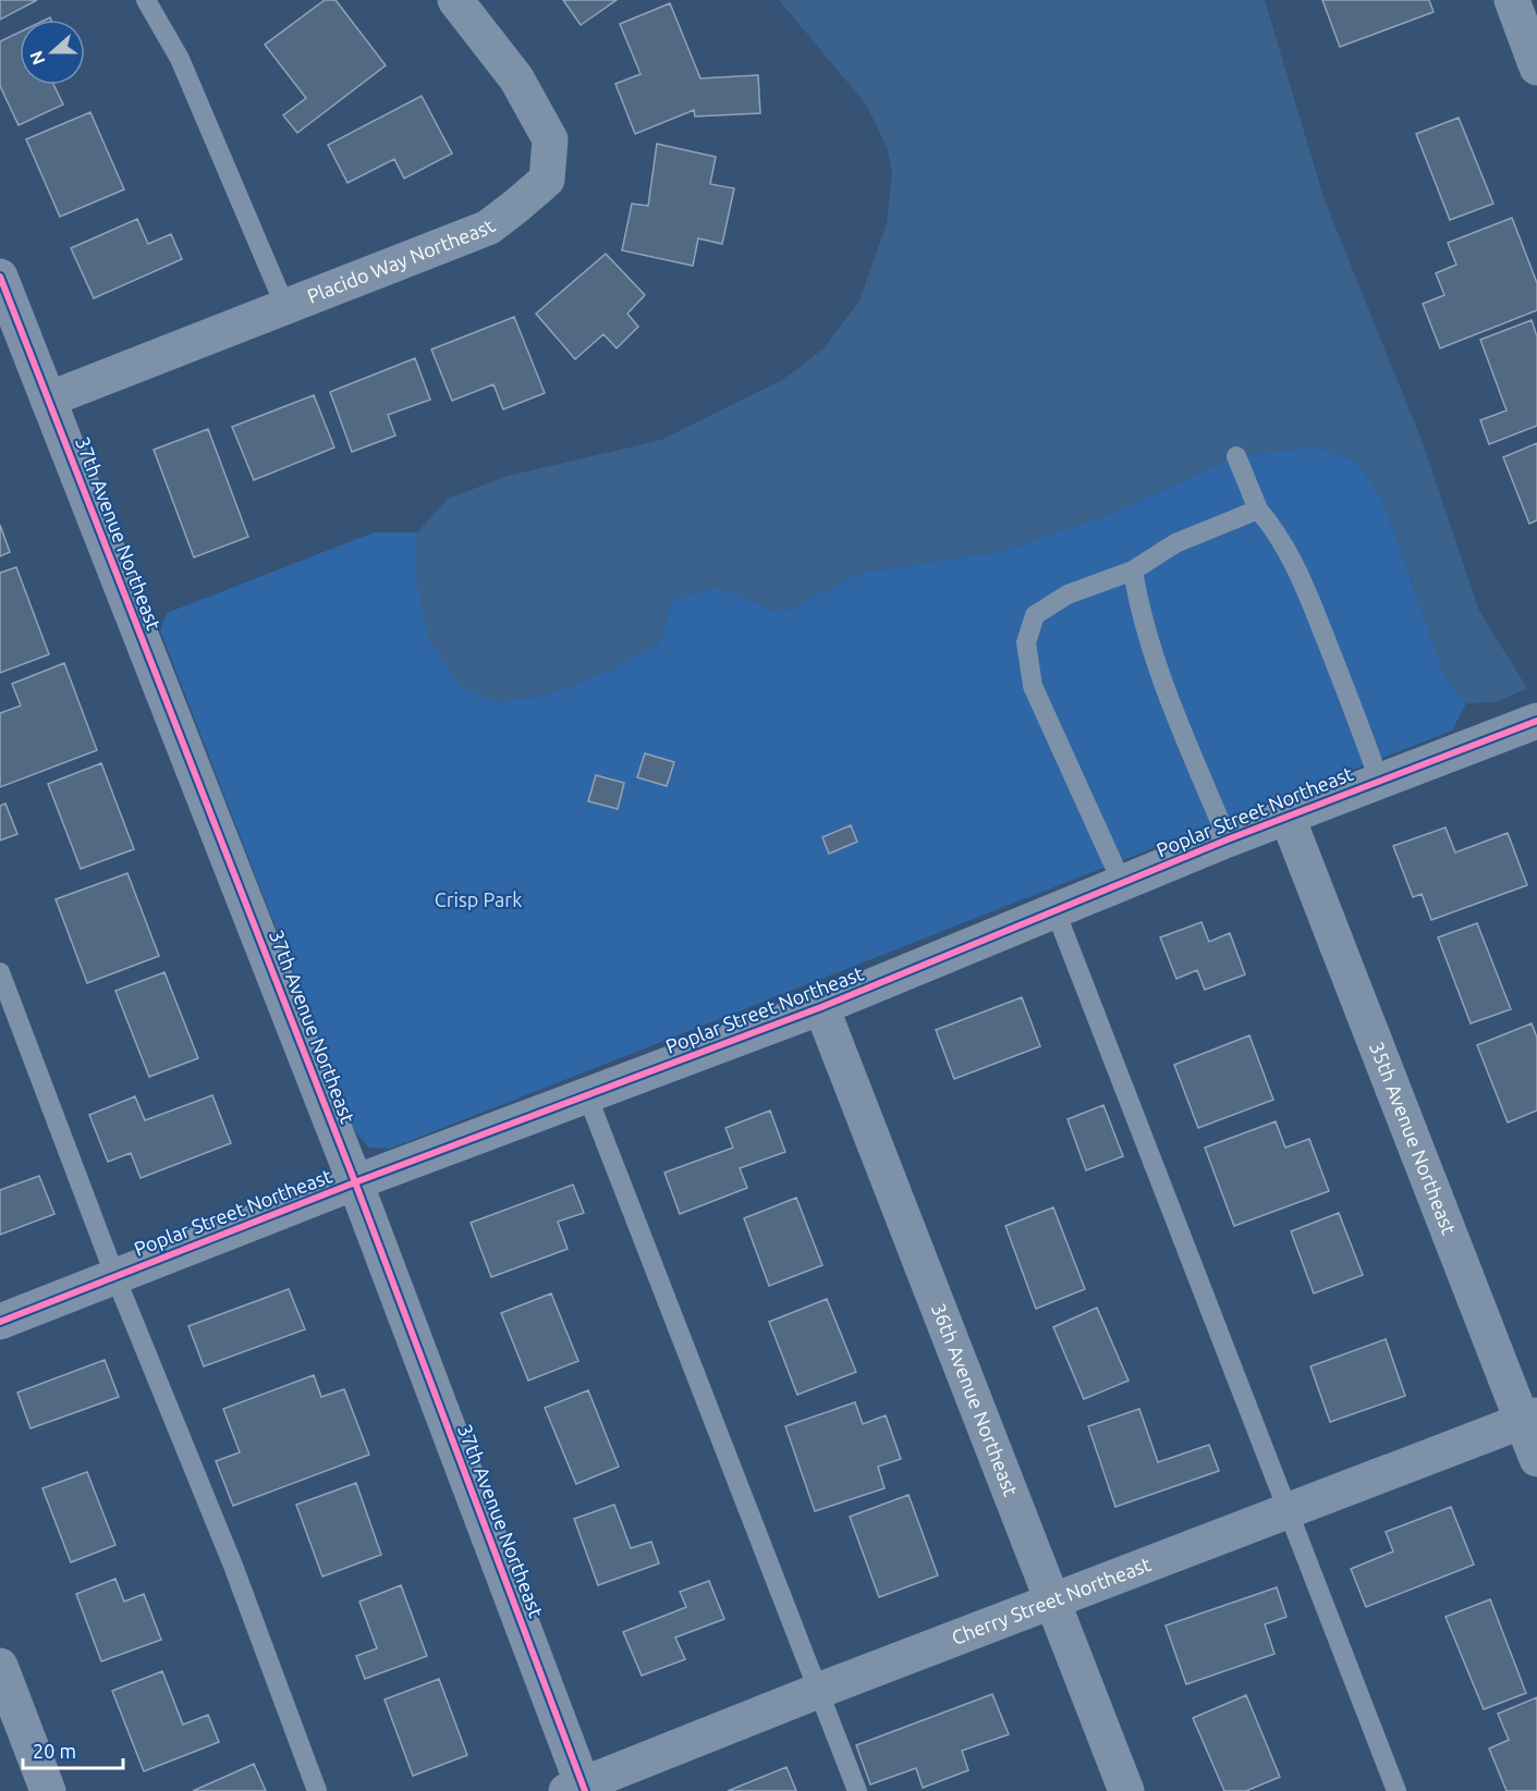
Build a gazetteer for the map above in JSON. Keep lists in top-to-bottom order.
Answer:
{
  "streets": {
    "street": [
      "Placido Way Northeast",
      "37th Avenue Northeast",
      "Poplar Street Northeast",
      "35th Avenue Northeast",
      "36th Avenue Northeast",
      "Cherry Street Northeast"
    ]
  },
  "crossings": [
    ["Placido Way Northeast", "37th Avenue Northeast"],
    ["37th Avenue Northeast", "Poplar Street Northeast"],
    ["37th Avenue Northeast", "Cherry Street Northeast"],
    ["Poplar Street Northeast", "35th Avenue Northeast"],
    ["Poplar Street Northeast", "36th Avenue Northeast"],
    ["35th Avenue Northeast", "Cherry Street Northeast"],
    ["36th Avenue Northeast", "Cherry Street Northeast"]
  ],
  "parks": ["Crisp Park"],
  "scale_bar": "20 m",
  "north": "left"
}
